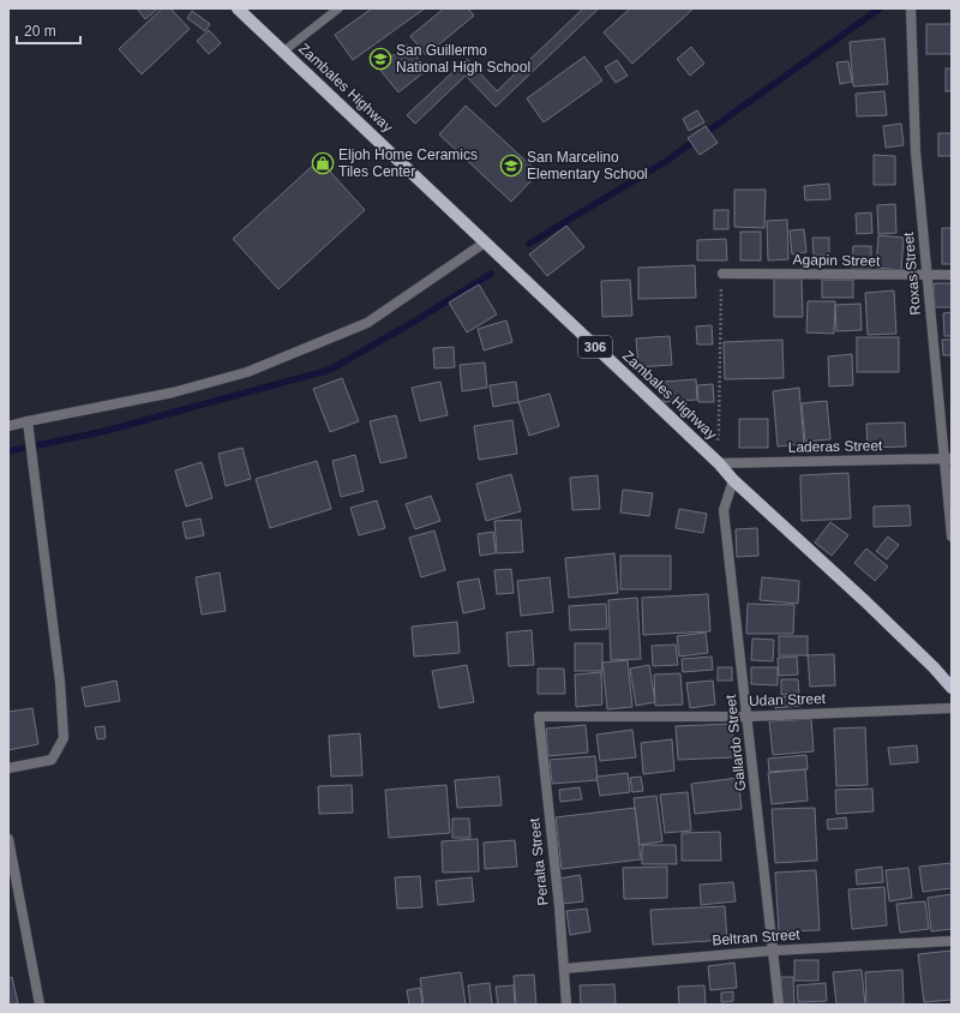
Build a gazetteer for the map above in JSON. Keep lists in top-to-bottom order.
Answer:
{
  "streets": {
    "main road": ["Zambales Highway", "306"],
    "street": [
      "Agapin Street",
      "Roxas Street",
      "Laderas Street",
      "Udan Street",
      "Gallardo Street",
      "Peralta Street",
      "Beltran Street"
    ]
  },
  "crossings": [
    ["Zambales Highway", "Laderas Street"],
    ["Zambales Highway", "Gallardo Street"],
    ["Agapin Street", "Roxas Street"],
    ["Roxas Street", "Laderas Street"],
    ["Udan Street", "Gallardo Street"],
    ["Udan Street", "Peralta Street"],
    ["Gallardo Street", "Beltran Street"],
    ["Peralta Street", "Beltran Street"]
  ],
  "places": {
    "school or university": ["San Guillermo National High School", "San Marcelino Elementary School"],
    "shop": ["Eljoh Home Ceramics Tiles Center"]
  },
  "scale_bar": "20 m"
}
